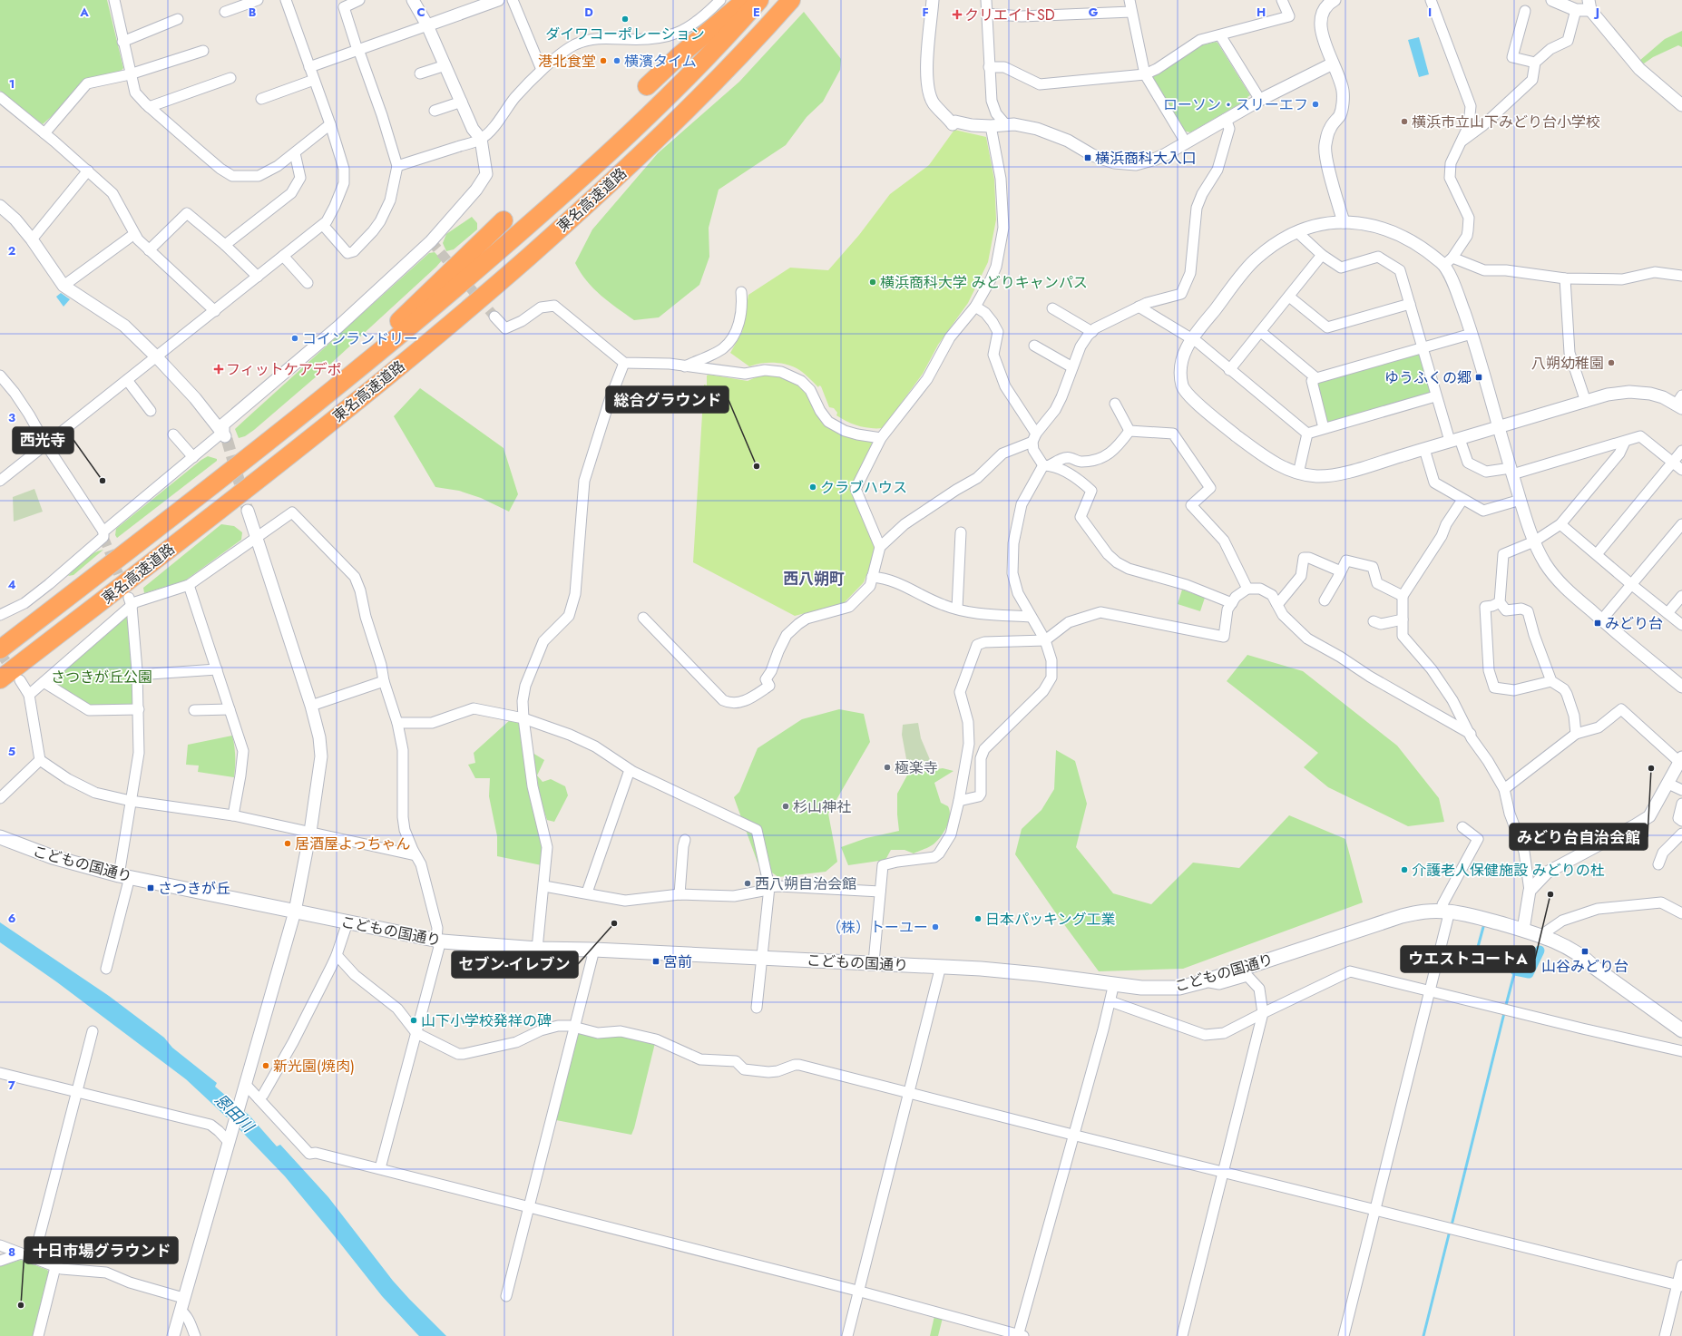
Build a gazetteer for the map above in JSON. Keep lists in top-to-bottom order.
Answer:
{
  "streets": {
    "highway": ["東名高速道路"],
    "main road": ["こどもの国通り"]
  },
  "districts": ["西八朔町"],
  "water": ["恩田川"],
  "parks": ["さつきが丘公園"],
  "places": {
    "health": ["クリエイトSD", "フィットケアデポ"],
    "other": [
      "ダイワコーポレーション",
      "港北食堂",
      "横濱タイム",
      "ローソン・スリーエフ",
      "横浜市立山下みどり台小学校",
      "横浜商科大学 みどりキャンパス",
      "コインランドリー",
      "八朔幼稚園",
      "総合グラウンド",
      "西光寺",
      "クラブハウス",
      "極楽寺",
      "みどり台自治会館",
      "杉山神社",
      "居酒屋よっちゃん",
      "介護老人保健施設 みどりの杜",
      "西八朔自治会館",
      "ウエストコートA",
      "日本パッキング工業",
      "セブン-イレブン",
      "（株）トーユー",
      "山下小学校発祥の碑",
      "新光園(焼肉)",
      "十日市場グラウンド"
    ],
    "transit": [
      "横浜商科大入口",
      "ゆうふくの郷",
      "みどり台",
      "さつきが丘",
      "山谷みどり台",
      "宮前"
    ]
  },
  "grid": {
    "columns": [
      "A",
      "B",
      "C",
      "D",
      "E",
      "F",
      "G",
      "H",
      "I",
      "J"
    ],
    "rows": [
      "1",
      "2",
      "3",
      "4",
      "5",
      "6",
      "7",
      "8"
    ]
  }
}
